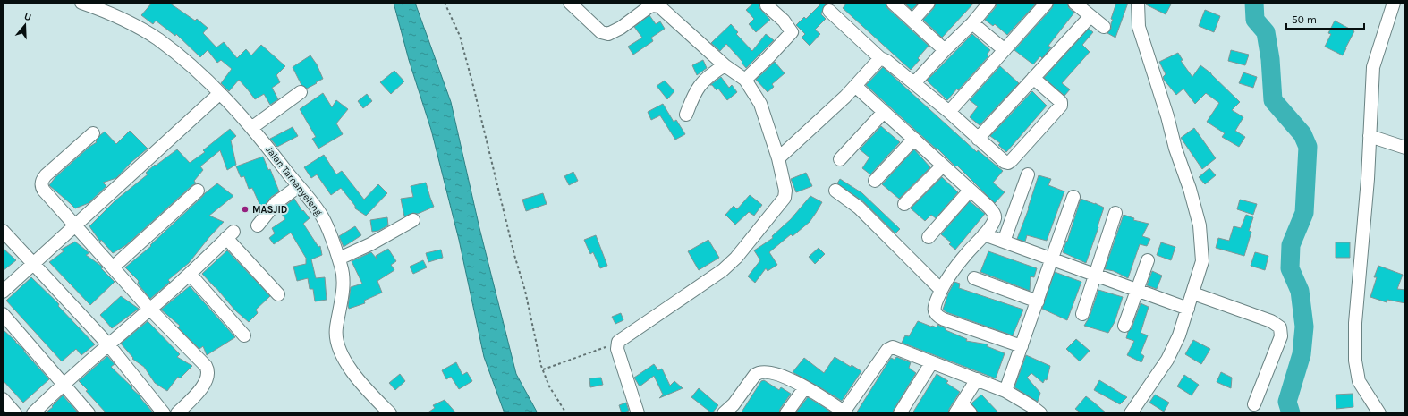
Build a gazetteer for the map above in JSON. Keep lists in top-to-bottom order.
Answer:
{
  "streets": {
    "street": ["Jalan Tamanyeleng"]
  },
  "places": ["MASJID"],
  "scale_bar": "50 m",
  "north": "top"
}
